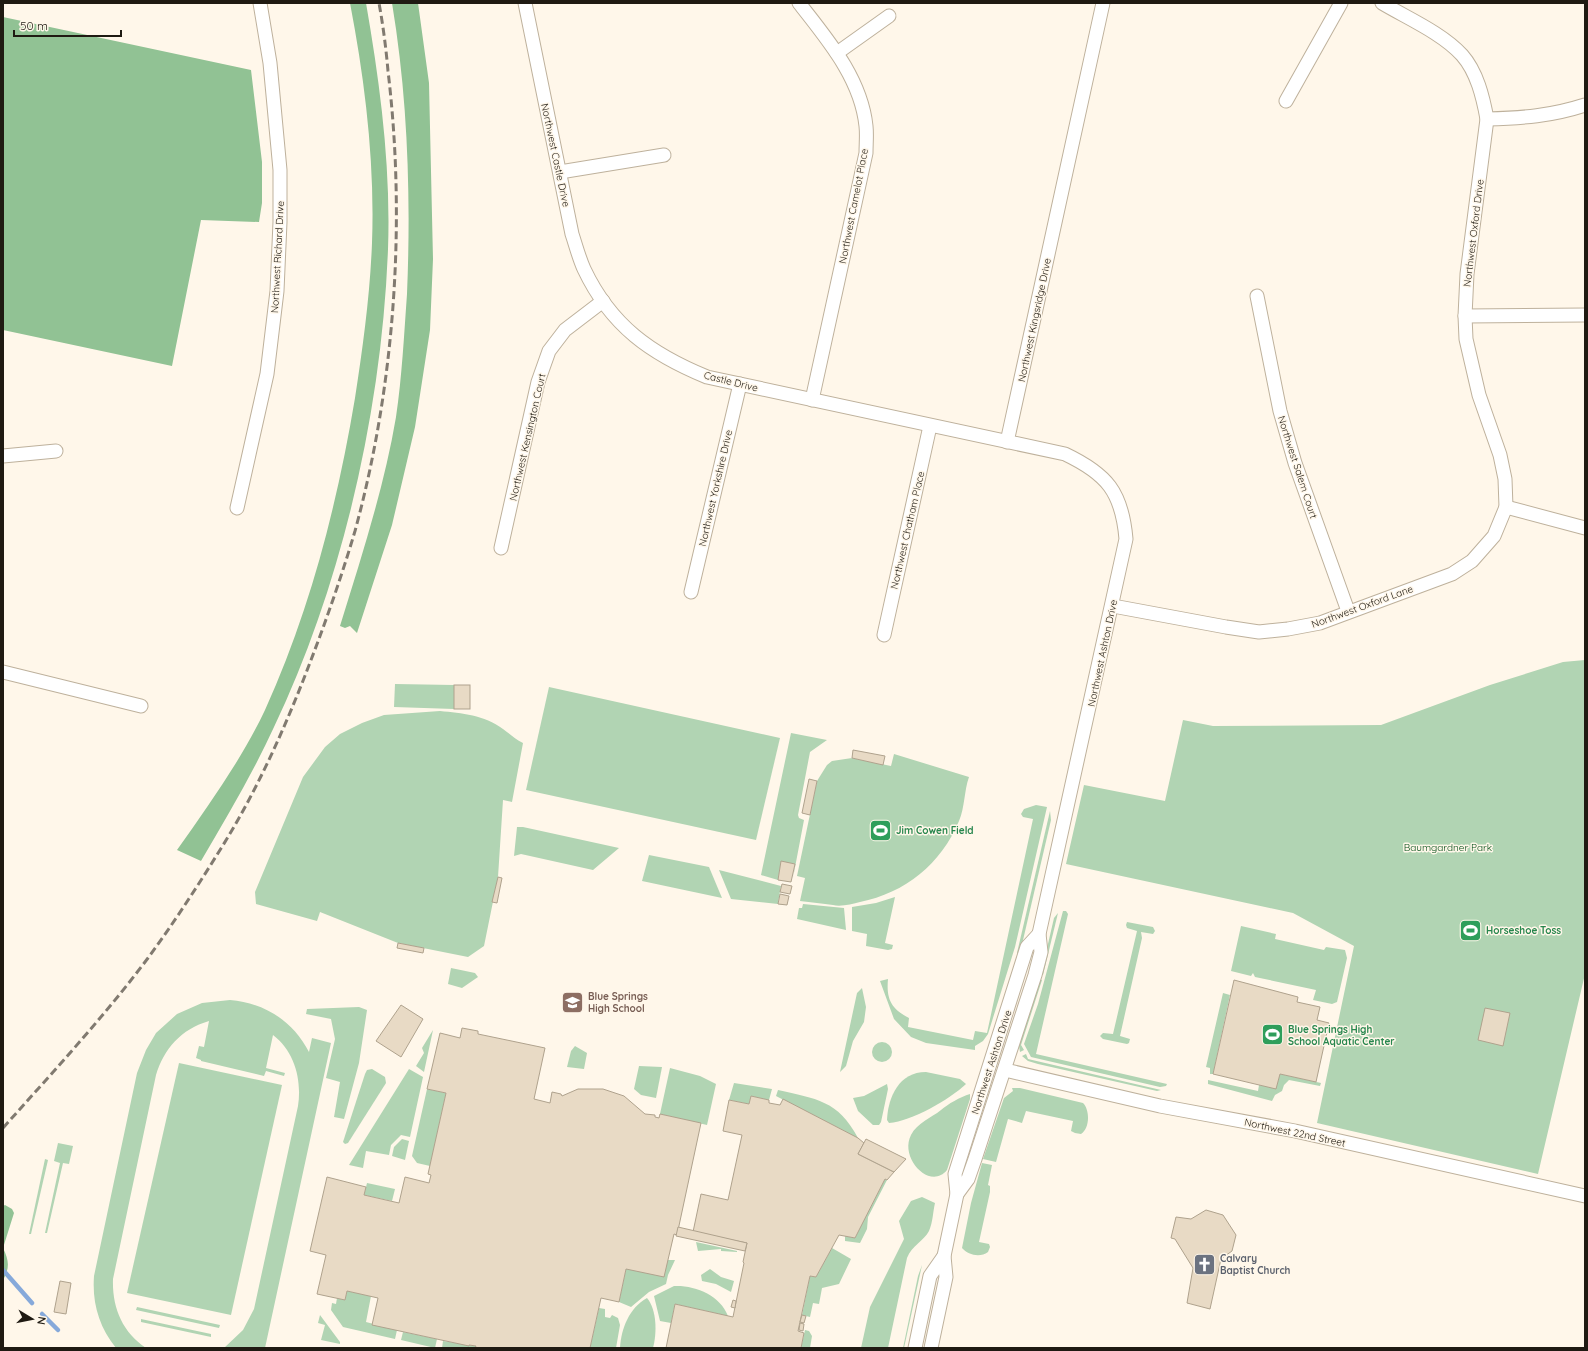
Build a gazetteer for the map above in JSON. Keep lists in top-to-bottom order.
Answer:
{
  "streets": {
    "street": [
      "Northwest Castle Drive",
      "Northwest Camelot Place",
      "Northwest Oxford Drive",
      "Northwest Richard Drive",
      "Northwest Kingsridge Drive",
      "Castle Drive",
      "Northwest Kensington Court",
      "Northwest Salem Court",
      "Northwest Yorkshire Drive",
      "Northwest Chatham Place",
      "Northwest Oxford Lane",
      "Northwest Ashton Drive",
      "Northwest 22nd Street"
    ]
  },
  "crossings": [
    ["Northwest Castle Drive", "Castle Drive"],
    ["Northwest Castle Drive", "Northwest Kensington Court"],
    ["Northwest Camelot Place", "Castle Drive"],
    ["Northwest Oxford Drive", "Northwest Oxford Lane"],
    ["Northwest Kingsridge Drive", "Northwest Ashton Drive"],
    ["Castle Drive", "Northwest Kensington Court"],
    ["Castle Drive", "Northwest Yorkshire Drive"],
    ["Northwest Salem Court", "Northwest Oxford Lane"],
    ["Northwest Oxford Lane", "Northwest Ashton Drive"],
    ["Northwest Ashton Drive", "Northwest 22nd Street"]
  ],
  "parks": ["Baumgardner Park"],
  "places": {
    "sports": ["Jim Cowen Field", "Horseshoe Toss", "Blue Springs High School Aquatic Center"],
    "school or university": ["Blue Springs High School"],
    "church": ["Calvary Baptist Church"]
  },
  "scale_bar": "50 m",
  "north": "right"
}
